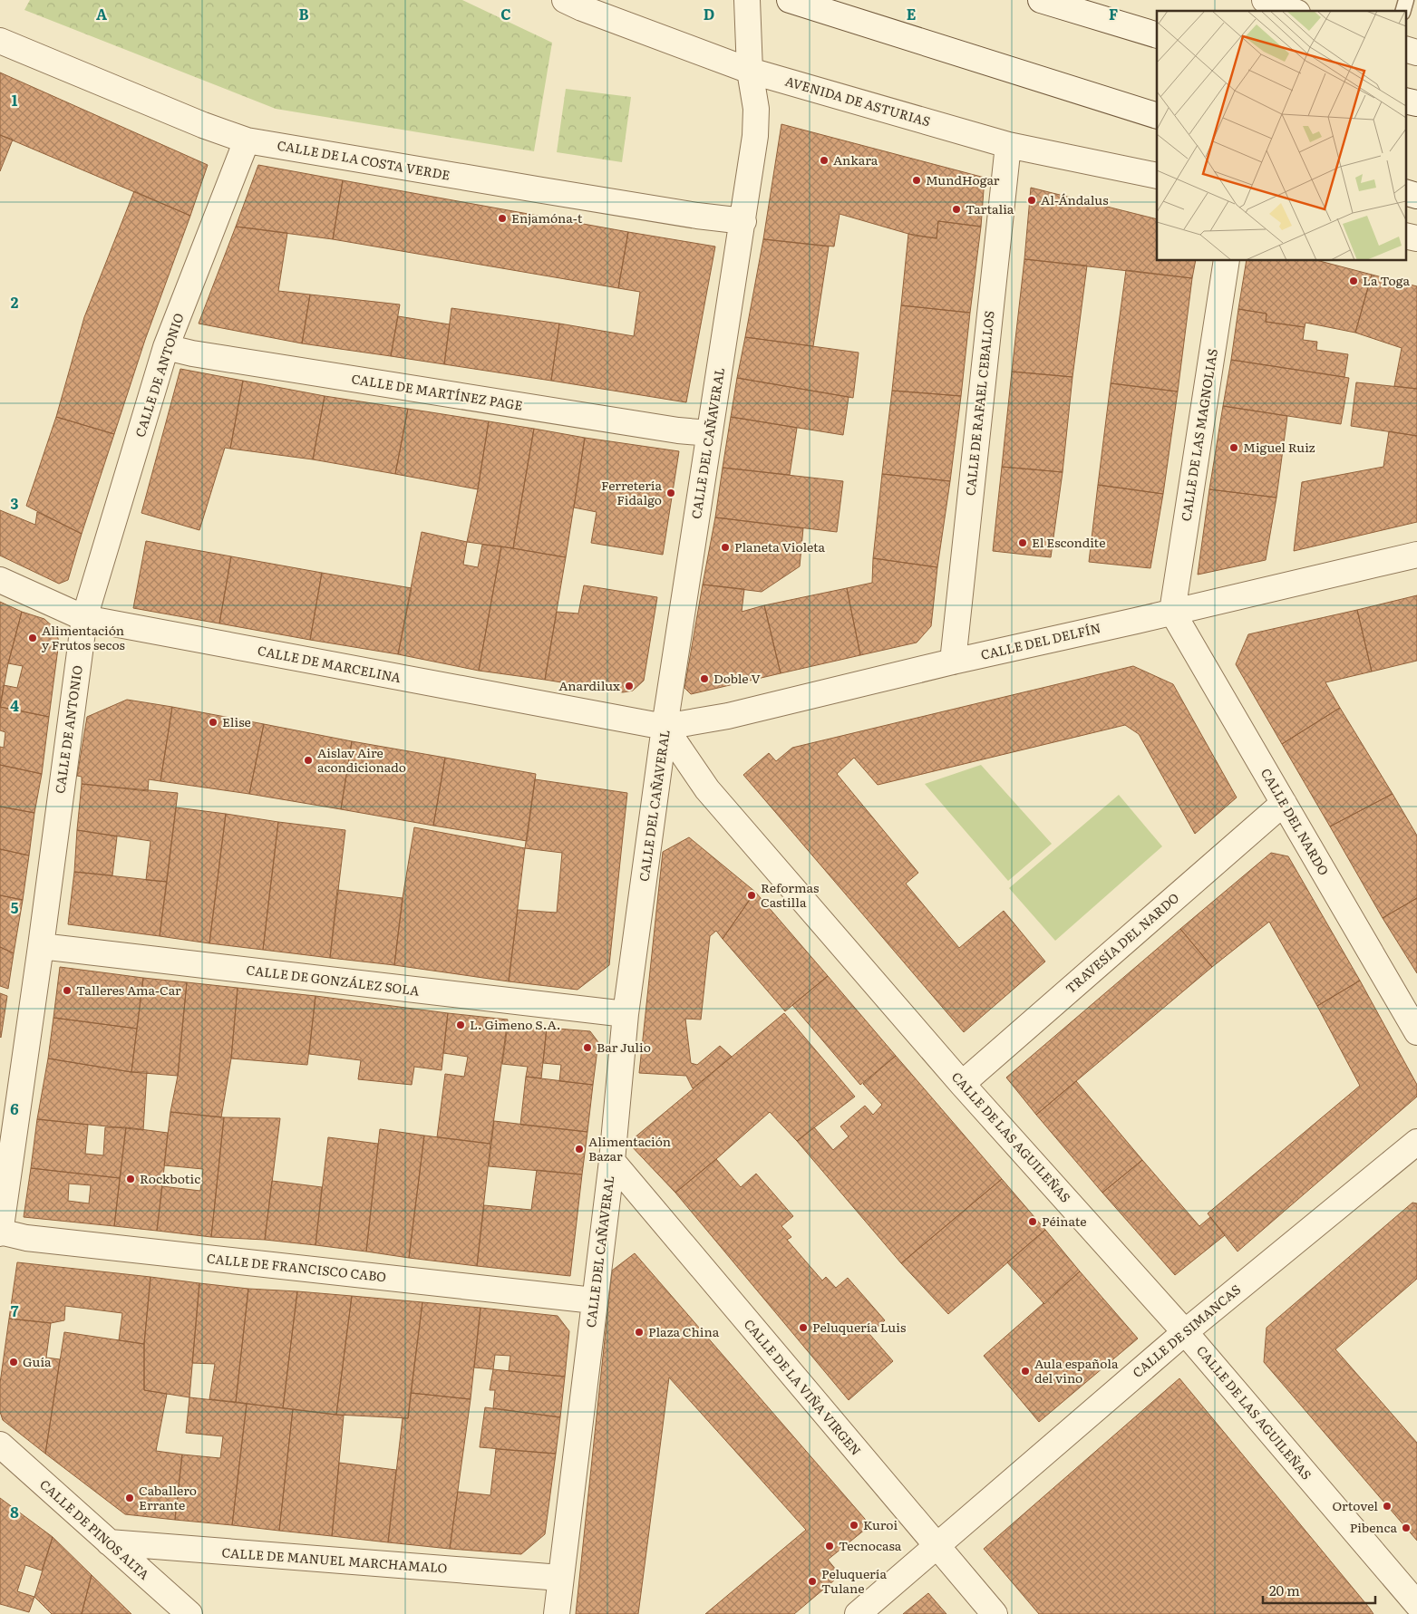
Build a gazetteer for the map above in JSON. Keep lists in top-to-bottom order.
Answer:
{
  "streets": {
    "street": [
      "AVENIDA DE ASTURIAS",
      "CALLE DE LA COSTA VERDE",
      "CALLE DE ANTONIO",
      "CALLE DE MARTÍNEZ PAGE",
      "CALLE DE RAFAEL CEBALLOS",
      "CALLE DE LAS MAGNOLIAS",
      "CALLE DEL CAÑAVERAL",
      "CALLE DEL DELFÍN",
      "CALLE DE MARCELINA",
      "CALLE DEL NARDO",
      "TRAVESÍA DEL NARDO",
      "CALLE DE GONZÁLEZ SOLA",
      "CALLE DE LAS AGUILEÑAS",
      "CALLE DE FRANCISCO CABO",
      "CALLE DE SIMANCAS",
      "CALLE DE LA VIÑA VIRGEN",
      "CALLE DE PINOS ALTA",
      "CALLE DE MANUEL MARCHAMALO"
    ]
  },
  "crossings": [
    ["AVENIDA DE ASTURIAS", "CALLE DE RAFAEL CEBALLOS"],
    ["AVENIDA DE ASTURIAS", "CALLE DEL CAÑAVERAL"],
    ["CALLE DE LA COSTA VERDE", "CALLE DE ANTONIO"],
    ["CALLE DE LA COSTA VERDE", "CALLE DEL CAÑAVERAL"],
    ["CALLE DE ANTONIO", "CALLE DE MARTÍNEZ PAGE"],
    ["CALLE DE ANTONIO", "CALLE DE MARCELINA"],
    ["CALLE DE ANTONIO", "CALLE DE GONZÁLEZ SOLA"],
    ["CALLE DE ANTONIO", "CALLE DE FRANCISCO CABO"],
    ["CALLE DE MARTÍNEZ PAGE", "CALLE DEL CAÑAVERAL"],
    ["CALLE DE RAFAEL CEBALLOS", "CALLE DEL DELFÍN"],
    ["CALLE DE LAS MAGNOLIAS", "CALLE DEL DELFÍN"],
    ["CALLE DE LAS MAGNOLIAS", "CALLE DEL NARDO"],
    ["CALLE DEL CAÑAVERAL", "CALLE DEL DELFÍN"],
    ["CALLE DEL CAÑAVERAL", "CALLE DE MARCELINA"],
    ["CALLE DEL CAÑAVERAL", "CALLE DE GONZÁLEZ SOLA"],
    ["CALLE DEL CAÑAVERAL", "CALLE DE LAS AGUILEÑAS"],
    ["CALLE DEL CAÑAVERAL", "CALLE DE FRANCISCO CABO"],
    ["CALLE DEL CAÑAVERAL", "CALLE DE LA VIÑA VIRGEN"],
    ["CALLE DEL CAÑAVERAL", "CALLE DE MANUEL MARCHAMALO"],
    ["CALLE DEL DELFÍN", "CALLE DE MARCELINA"],
    ["CALLE DEL DELFÍN", "CALLE DEL NARDO"],
    ["CALLE DEL DELFÍN", "CALLE DE LAS AGUILEÑAS"],
    ["CALLE DE MARCELINA", "CALLE DE LAS AGUILEÑAS"],
    ["CALLE DEL NARDO", "TRAVESÍA DEL NARDO"],
    ["TRAVESÍA DEL NARDO", "CALLE DE LAS AGUILEÑAS"],
    ["CALLE DE LAS AGUILEÑAS", "CALLE DE SIMANCAS"],
    ["CALLE DE SIMANCAS", "CALLE DE LA VIÑA VIRGEN"],
    ["CALLE DE PINOS ALTA", "CALLE DE MANUEL MARCHAMALO"]
  ],
  "places": [
    "Ankara",
    "MundHogar",
    "Al-Ándalus",
    "Tartalia",
    "Enjamóna-t",
    "La Toga",
    "Miguel Ruiz",
    "Ferretería Fidalgo",
    "El Escondite",
    "Planeta Violeta",
    "Alimentación y Frutos secos",
    "Doble V",
    "Anardilux",
    "Elise",
    "Aislav Aire acondicionado",
    "Reformas Castilla",
    "Talleres Ama-Car",
    "L. Gimeno S.A.",
    "Bar Julio",
    "Alimentación Bazar",
    "Rockbotic",
    "Péinate",
    "Peluquería Luis",
    "Plaza China",
    "Guía",
    "Aula española del vino",
    "Caballero Errante",
    "Ortovel",
    "Kuroi",
    "Pibenca",
    "Tecnocasa",
    "Peluquería Tulane"
  ],
  "scale_bar": "20 m",
  "grid": {
    "columns": [
      "A",
      "B",
      "C",
      "D",
      "E",
      "F"
    ],
    "rows": [
      "1",
      "2",
      "3",
      "4",
      "5",
      "6",
      "7",
      "8"
    ]
  }
}
